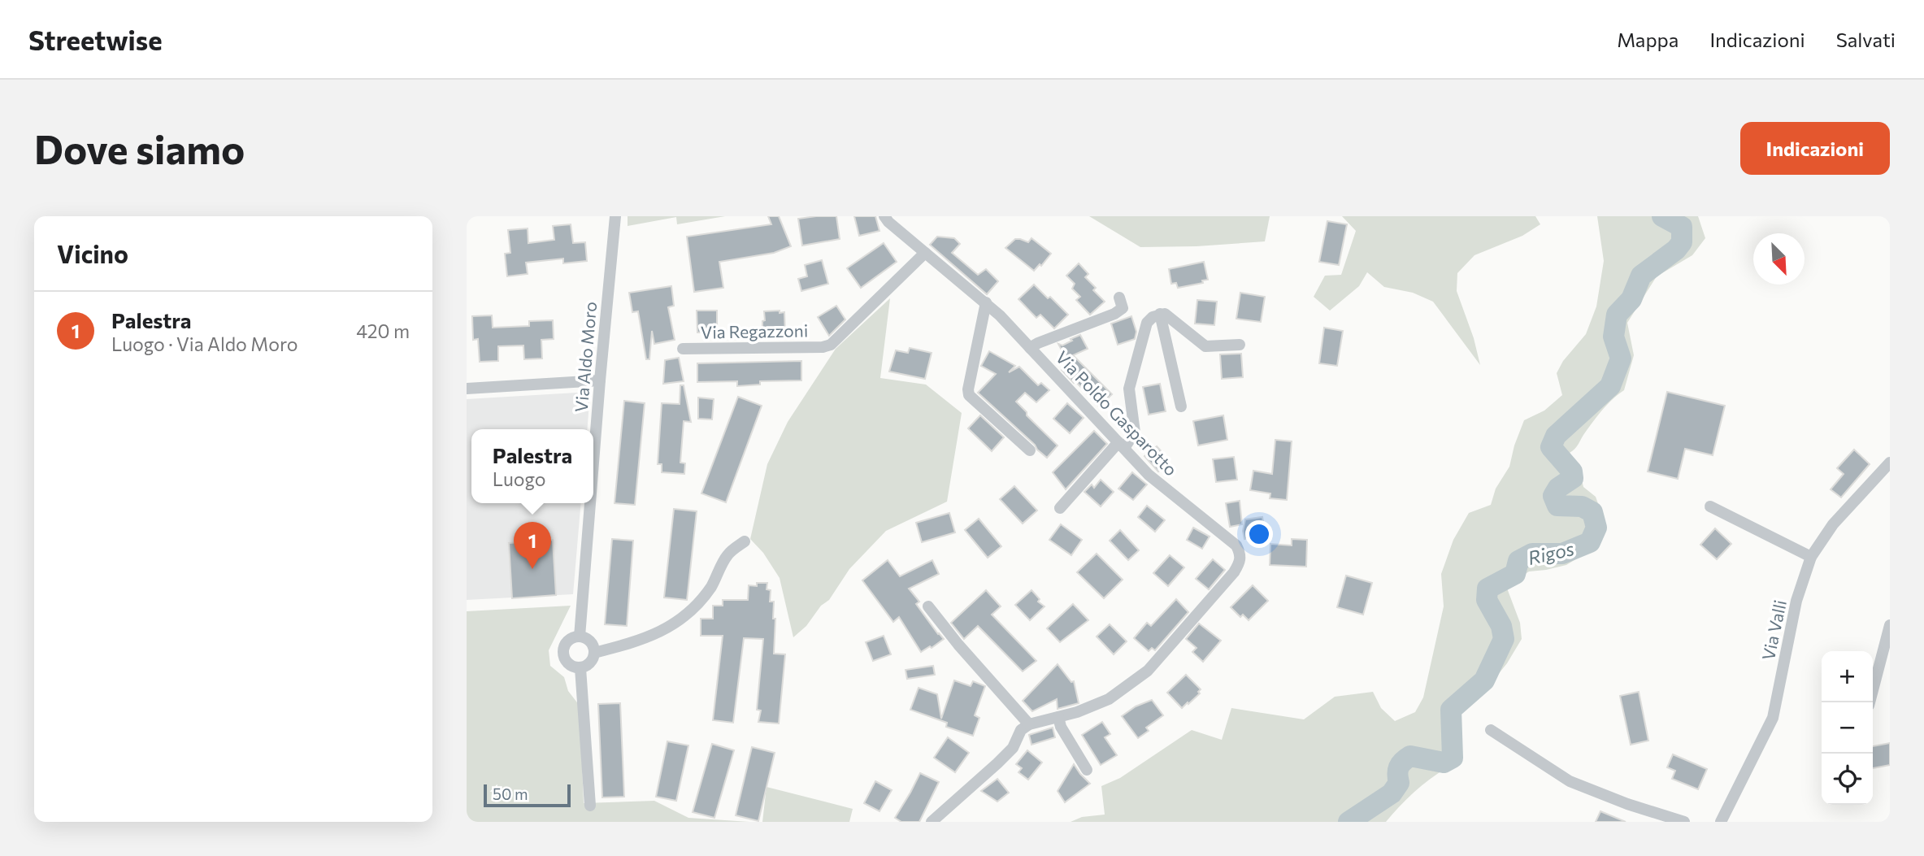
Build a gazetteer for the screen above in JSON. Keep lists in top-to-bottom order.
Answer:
{
  "streets": {
    "street": [
      "Via Regazzoni",
      "Via Aldo Moro",
      "Via Poldo Gasparotto",
      "Via Valli"
    ]
  },
  "crossings": [
    ["Via Regazzoni", "Via Poldo Gasparotto"]
  ],
  "water": ["Rigos"],
  "scale_bar": "50 m",
  "north": "bottom right",
  "page": {
    "header": "Streetwise",
    "nav": ["Mappa", "Indicazioni", "Salvati"],
    "buttons": "Indicazioni",
    "title": "Dove siamo",
    "heading": "Vicino",
    "list": [
      {
        "mark": "1",
        "name": "Palestra",
        "note": "Luogo · Via Aldo Moro",
        "value": "420 m"
      }
    ],
    "popup": ["Palestra", "Luogo"],
    "pins": "1",
    "map_buttons": ["+", "−"],
    "scale": "50 m"
  }
}
